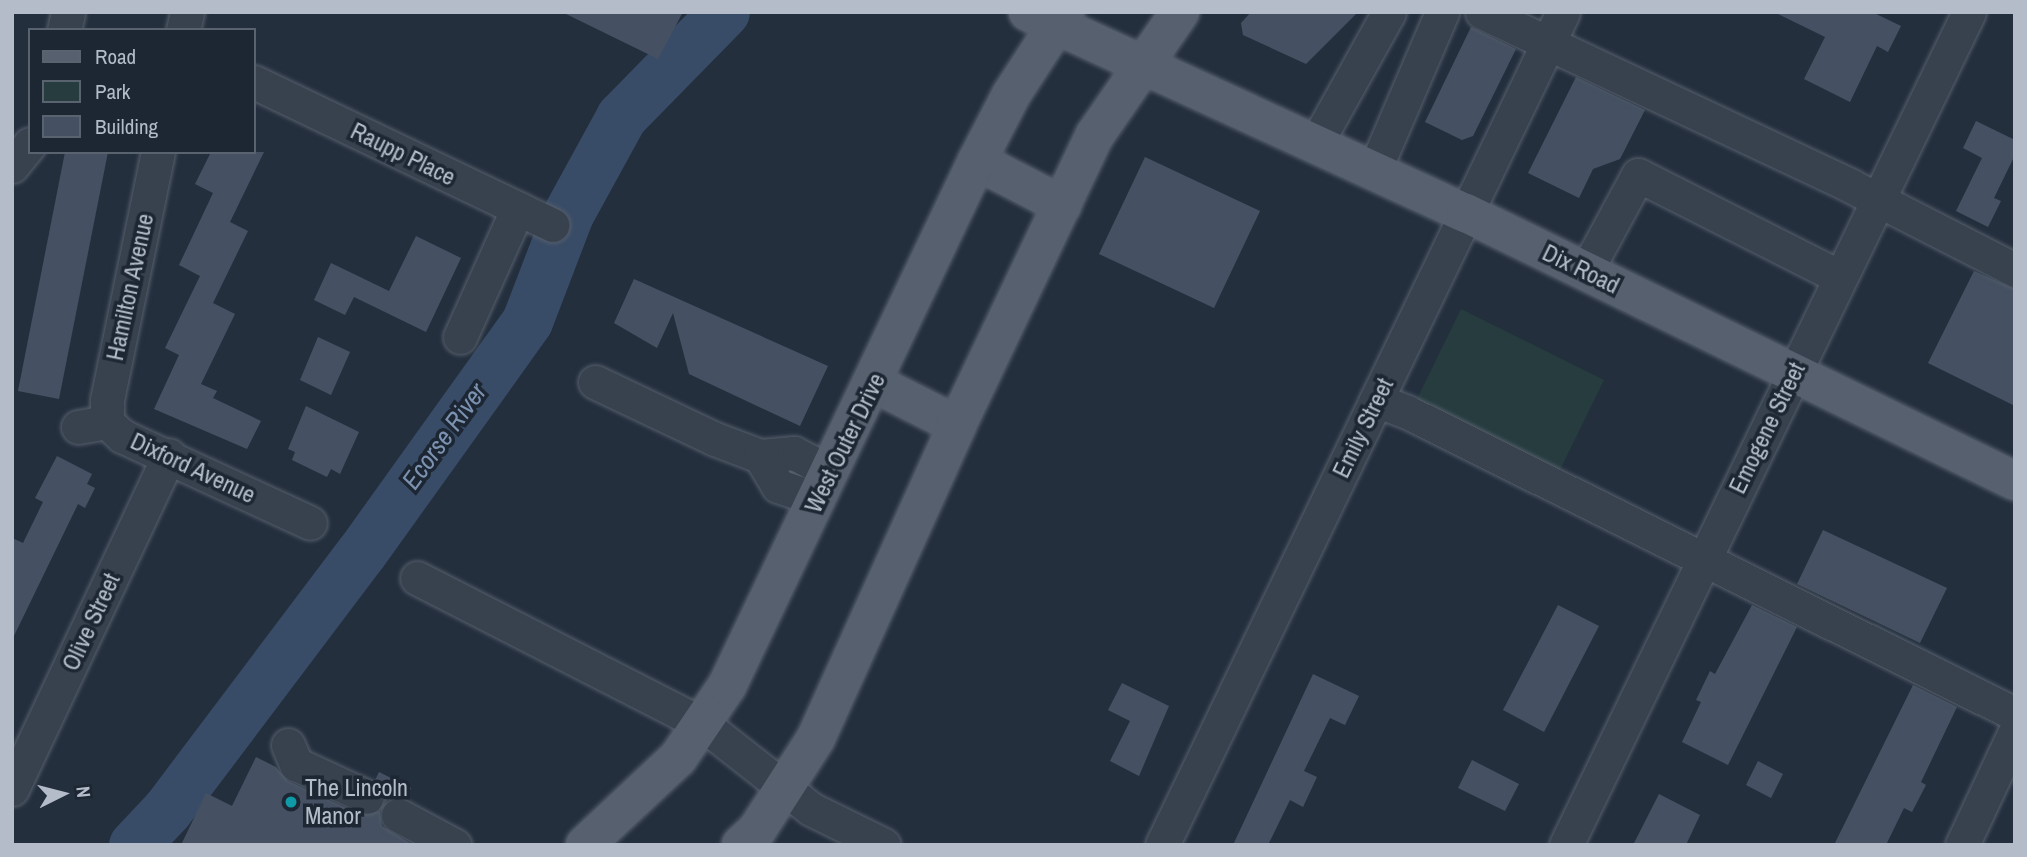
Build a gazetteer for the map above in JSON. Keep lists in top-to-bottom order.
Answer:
{
  "streets": {
    "main road": ["Dix Road", "West Outer Drive"],
    "street": [
      "Raupp Place",
      "Hamilton Avenue",
      "Emily Street",
      "Emogene Street",
      "Dixford Avenue",
      "Olive Street"
    ]
  },
  "crossings": [
    ["Dix Road", "Emily Street"],
    ["Dix Road", "Emogene Street"],
    ["Dix Road", "West Outer Drive"],
    ["Hamilton Avenue", "Dixford Avenue"],
    ["Dixford Avenue", "Olive Street"]
  ],
  "water": ["Ecorse River"],
  "places": ["The Lincoln Manor"],
  "legend": ["Road", "Park", "Building"],
  "north": "right"
}
